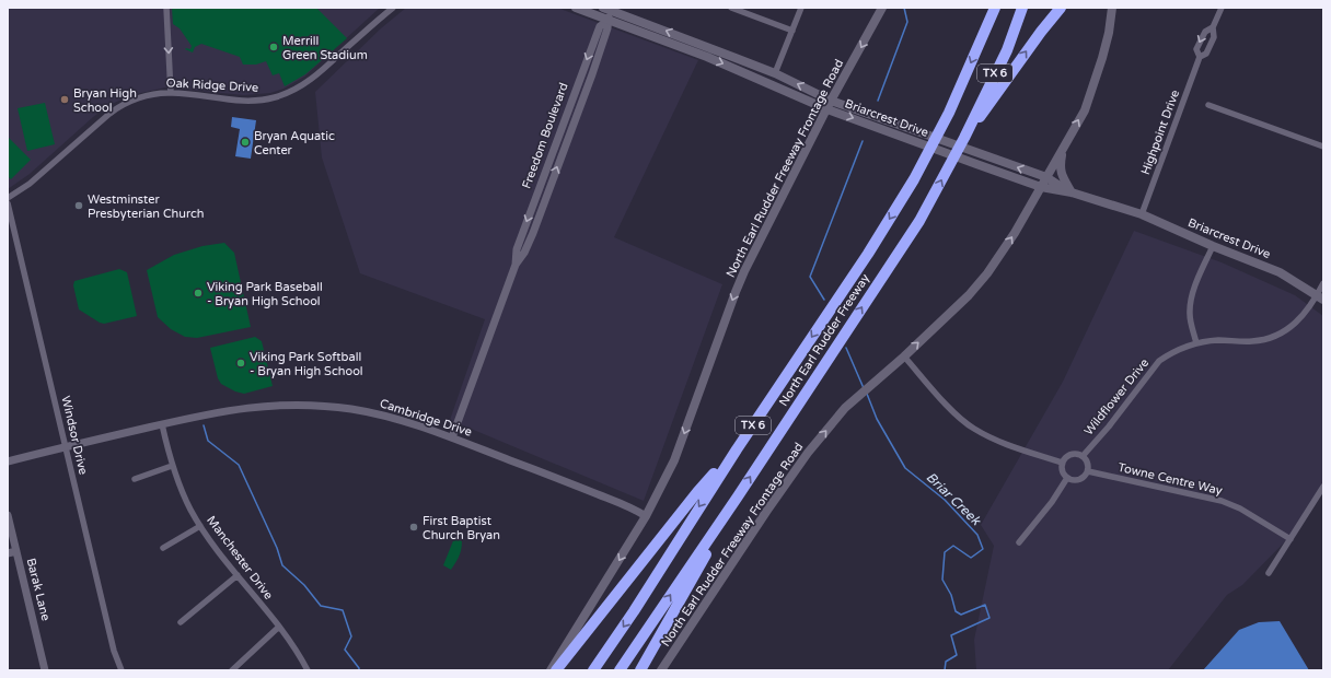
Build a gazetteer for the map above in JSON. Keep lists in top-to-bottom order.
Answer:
{
  "streets": {
    "highway": ["TX 6", "North Earl Rudder Freeway"],
    "main road": ["Briarcrest Drive", "North Earl Rudder Freeway Frontage Road"],
    "street": [
      "Oak Ridge Drive",
      "Highpoint Drive",
      "Freedom Boulevard",
      "Wildflower Drive",
      "Cambridge Drive",
      "Windsor Drive",
      "Towne Centre Way",
      "Manchester Drive",
      "Barak Lane"
    ]
  },
  "crossings": [
    ["Briarcrest Drive", "Highpoint Drive"],
    ["Briarcrest Drive", "Freedom Boulevard"],
    ["Briarcrest Drive", "North Earl Rudder Freeway Frontage Road"],
    ["Briarcrest Drive", "Wildflower Drive"],
    ["Freedom Boulevard", "Cambridge Drive"],
    ["North Earl Rudder Freeway Frontage Road", "Cambridge Drive"],
    ["Wildflower Drive", "Towne Centre Way"],
    ["Cambridge Drive", "Windsor Drive"],
    ["Cambridge Drive", "Manchester Drive"]
  ],
  "water": ["Briar Creek"],
  "places": [
    "Merrill Green Stadium",
    "Bryan High School",
    "Bryan Aquatic Center",
    "Westminster Presbyterian Church",
    "Viking Park Baseball - Bryan High School",
    "Viking Park Softball - Bryan High School",
    "First Baptist Church Bryan"
  ]
}
